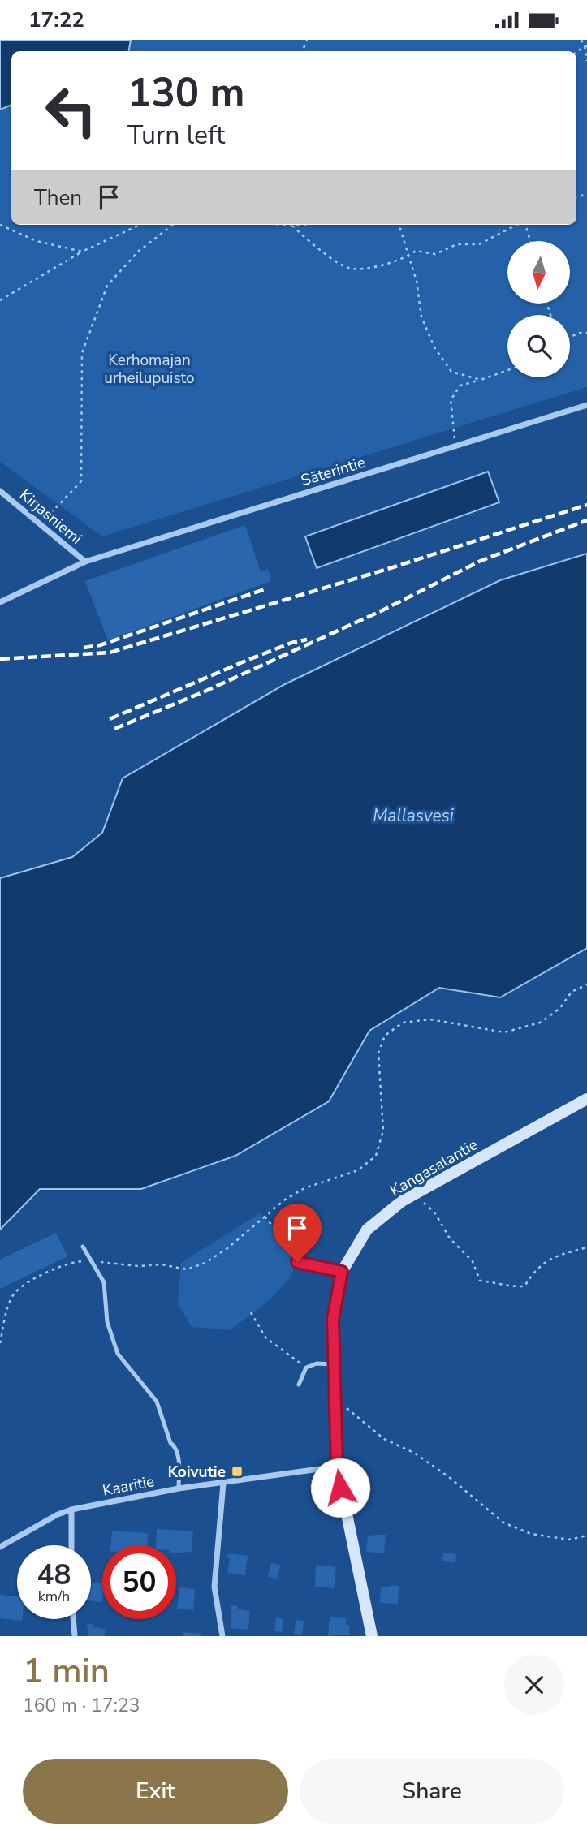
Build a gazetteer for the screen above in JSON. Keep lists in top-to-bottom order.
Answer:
{
  "streets": {
    "main road": ["Kangasalantie"],
    "street": ["Säterintie", "Kirjasniemi", "Kaaritie"]
  },
  "crossings": [
    ["Säterintie", "Kirjasniemi"],
    ["Kangasalantie", "Kaaritie"]
  ],
  "water": ["Mallasvesi"],
  "parks": ["Kerhomajan urheilupuisto"],
  "places": {
    "transit": ["Koivutie"]
  },
  "north": "bottom",
  "page": {
    "status": "17:22",
    "turn": ["130 m", "Turn left"],
    "then": "Then",
    "speed": "48 km/h",
    "limit": "50",
    "heading": ["1 min", "160 m · 17:23"],
    "buttons": ["Exit", "Share"]
  }
}
